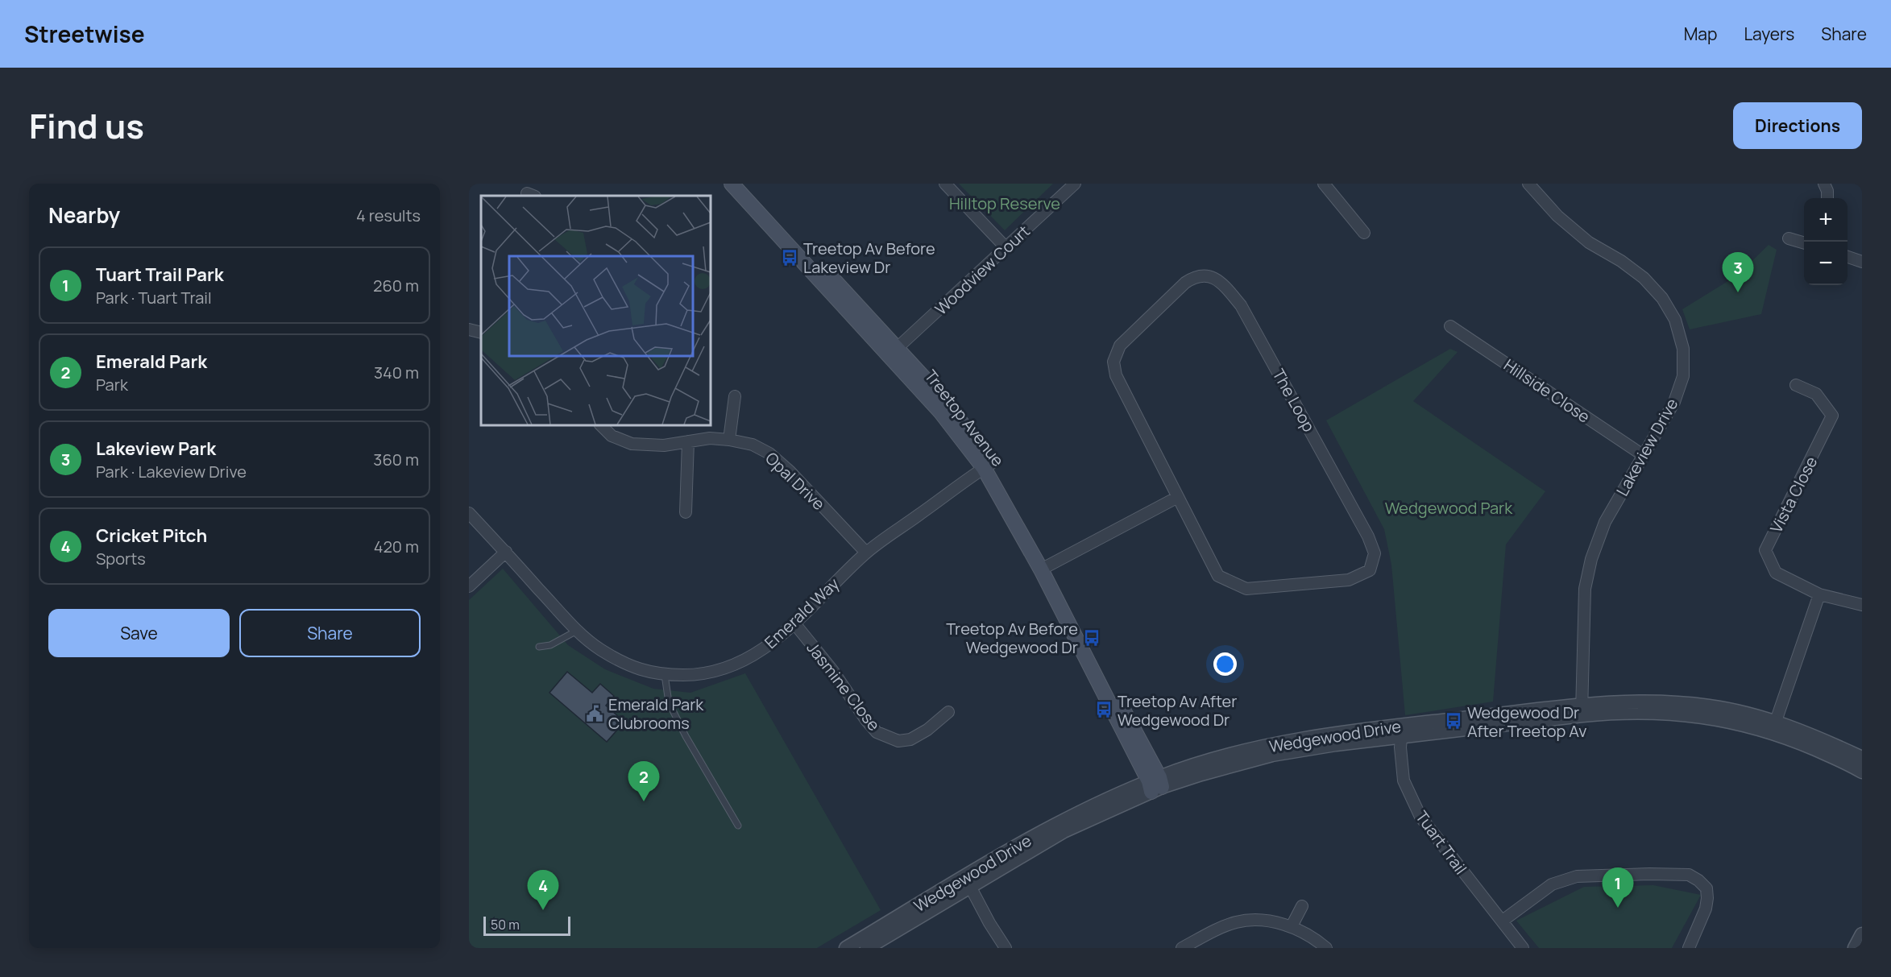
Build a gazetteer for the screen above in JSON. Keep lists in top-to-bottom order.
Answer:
{
  "streets": {
    "main road": ["Treetop Avenue"],
    "street": [
      "Woodview Court",
      "Hillside Close",
      "The Loop",
      "Lakeview Drive",
      "Opal Drive",
      "Vista Close",
      "Emerald Way",
      "Jasmine Close",
      "Wedgewood Drive",
      "Tuart Trail"
    ]
  },
  "crossings": [
    ["Woodview Court", "Treetop Avenue"],
    ["Hillside Close", "Lakeview Drive"],
    ["Treetop Avenue", "Emerald Way"],
    ["Treetop Avenue", "Wedgewood Drive"],
    ["Lakeview Drive", "Wedgewood Drive"],
    ["Opal Drive", "Emerald Way"],
    ["Emerald Way", "Jasmine Close"],
    ["Wedgewood Drive", "Tuart Trail"]
  ],
  "parks": ["Hilltop Reserve", "Wedgewood Park"],
  "places": {
    "bus stop": [
      "Treetop Av Before Lakeview Dr",
      "Treetop Av Before Wedgewood Dr",
      "Treetop Av After Wedgewood Dr",
      "Wedgewood Dr After Treetop Av"
    ],
    "public building": ["Emerald Park Clubrooms"]
  },
  "scale_bar": "50 m",
  "page": {
    "header": "Streetwise",
    "nav": ["Map", "Layers", "Share"],
    "title": "Find us",
    "buttons": [
      "Directions",
      ["Save", "Share"]
    ],
    "heading": ["Nearby", "4 results"],
    "map_buttons": ["+", "−"],
    "list": [
      {
        "mark": "1",
        "name": "Tuart Trail Park",
        "note": "Park · Tuart Trail",
        "value": "260 m"
      },
      {
        "mark": "2",
        "name": "Emerald Park",
        "note": "Park",
        "value": "340 m"
      },
      {
        "mark": "3",
        "name": "Lakeview Park",
        "note": "Park · Lakeview Drive",
        "value": "360 m"
      },
      {
        "mark": "4",
        "name": "Cricket Pitch",
        "note": "Sports",
        "value": "420 m"
      }
    ],
    "pins": [
      "3",
      "2",
      "1",
      "4"
    ],
    "scale": "50 m"
  }
}
